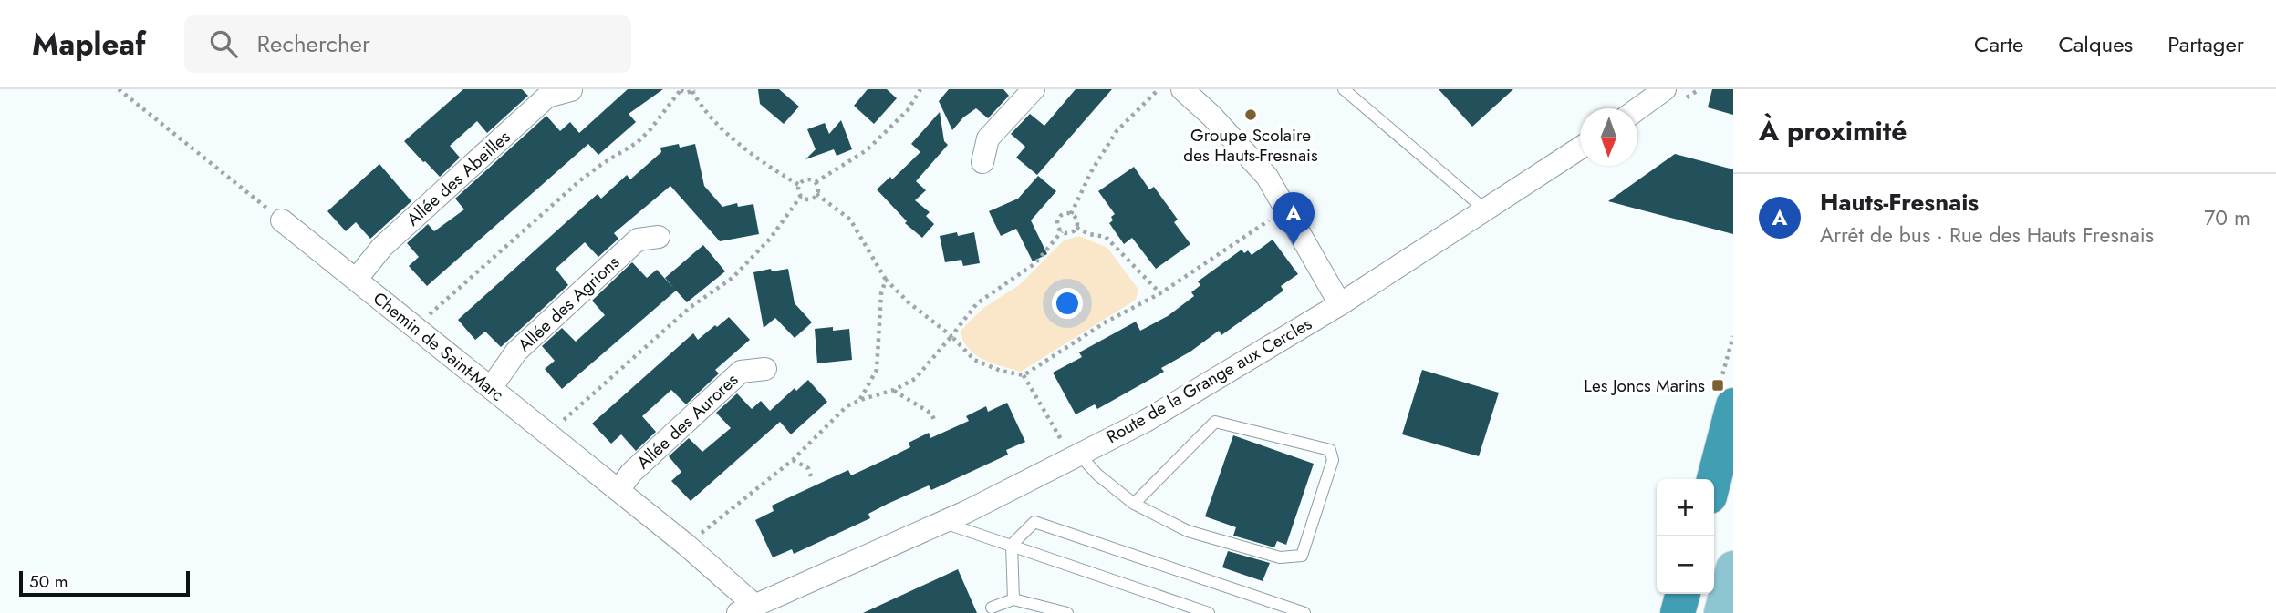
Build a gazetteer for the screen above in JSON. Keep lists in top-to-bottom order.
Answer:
{
  "streets": {
    "street": [
      "Allée des Abeilles",
      "Allée des Agrions",
      "Chemin de Saint-Marc",
      "Route de la Grange aux Cercles",
      "Allée des Aurores"
    ]
  },
  "crossings": [
    ["Allée des Abeilles", "Chemin de Saint-Marc"],
    ["Allée des Agrions", "Chemin de Saint-Marc"],
    ["Chemin de Saint-Marc", "Route de la Grange aux Cercles"],
    ["Chemin de Saint-Marc", "Allée des Aurores"]
  ],
  "places": {
    "other": ["Groupe Scolaire des Hauts-Fresnais"],
    "transit": ["Les Joncs Marins"]
  },
  "scale_bar": "50 m",
  "north": "bottom",
  "page": {
    "header": "Mapleaf",
    "search": "Rechercher",
    "nav": ["Carte", "Calques", "Partager"],
    "heading": "À proximité",
    "list": [
      {
        "mark": "A",
        "name": "Hauts-Fresnais",
        "note": "Arrêt de bus · Rue des Hauts Fresnais",
        "value": "70 m"
      }
    ],
    "pins": "A",
    "map_buttons": ["+", "−"],
    "scale": "50 m"
  }
}
